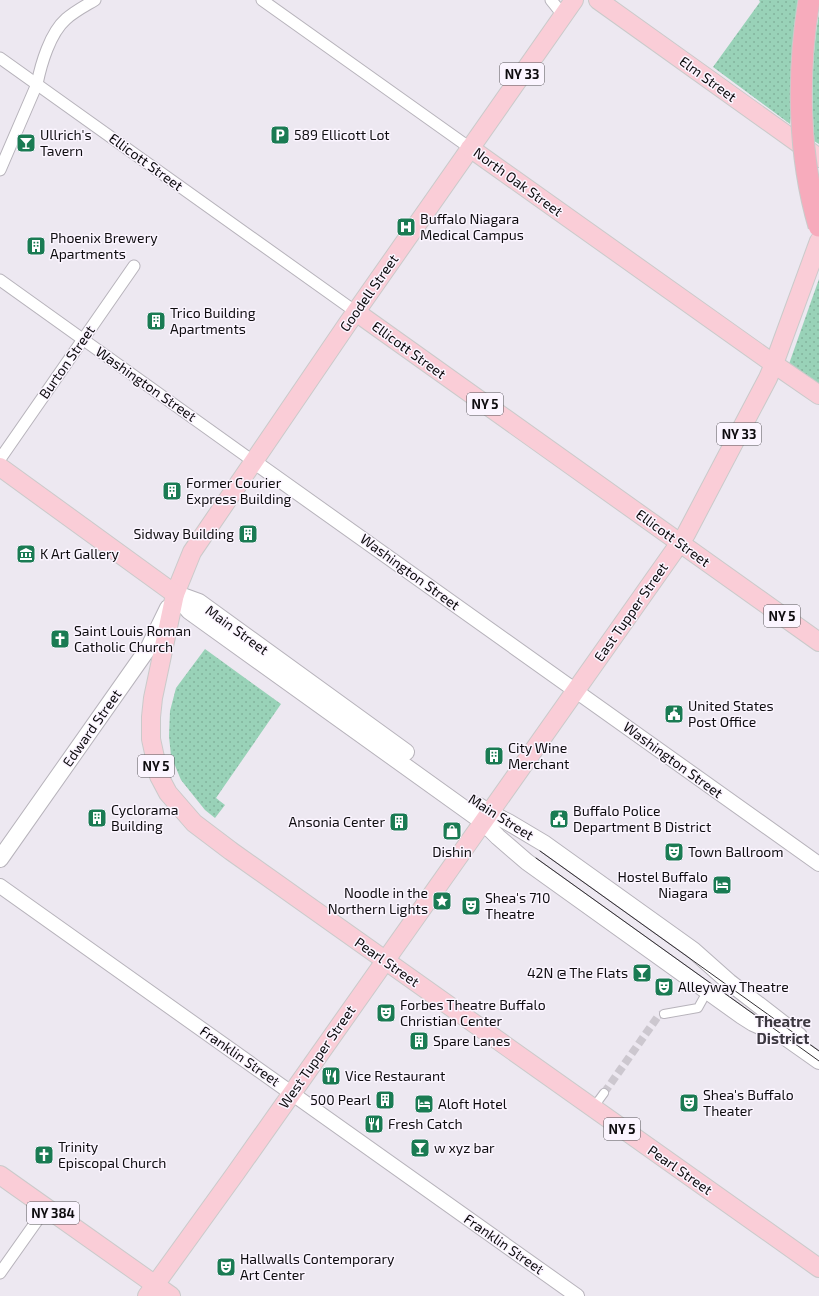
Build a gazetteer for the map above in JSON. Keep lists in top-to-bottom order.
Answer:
{
  "streets": {
    "main road": [
      "NY 33",
      "Elm Street",
      "Ellicott Street",
      "North Oak Street",
      "Goodell Street",
      "NY 5",
      "East Tupper Street",
      "Main Street",
      "Edward Street",
      "Pearl Street",
      "West Tupper Street",
      "NY 384"
    ],
    "street": ["Burton Street", "Washington Street", "Franklin Street"]
  },
  "crossings": [
    ["Ellicott Street", "Goodell Street"],
    ["Ellicott Street", "East Tupper Street"],
    ["North Oak Street", "Goodell Street"],
    ["North Oak Street", "East Tupper Street"],
    ["Goodell Street", "Washington Street"],
    ["Goodell Street", "Edward Street"],
    ["Goodell Street", "Pearl Street"],
    ["Burton Street", "Washington Street"],
    ["Washington Street", "East Tupper Street"],
    ["East Tupper Street", "Main Street"],
    ["East Tupper Street", "West Tupper Street"],
    ["Main Street", "West Tupper Street"],
    ["Edward Street", "Pearl Street"],
    ["Pearl Street", "West Tupper Street"],
    ["Franklin Street", "West Tupper Street"],
    ["West Tupper Street", "NY 384"]
  ],
  "districts": ["Theatre District"],
  "places": {
    "parking": ["589 Ellicott Lot"],
    "bar": ["Ullrich's Tavern", "42N @ The Flats", "w xyz bar"],
    "hospital": ["Buffalo Niagara Medical Campus"],
    "building": [
      "Phoenix Brewery Apartments",
      "Trico Building Apartments",
      "Former Courier Express Building",
      "Sidway Building",
      "City Wine Merchant",
      "Cyclorama Building",
      "Ansonia Center",
      "Spare Lanes",
      "500 Pearl"
    ],
    "museum": ["K Art Gallery"],
    "church": ["Saint Louis Roman Catholic Church", "Trinity Episcopal Church"],
    "public building": ["United States Post Office", "Buffalo Police Department B District"],
    "shop": ["Dishin"],
    "theatre": [
      "Town Ballroom",
      "Shea's 710 Theatre",
      "Alleyway Theatre",
      "Forbes Theatre Buffalo Christian Center",
      "Shea's Buffalo Theater",
      "Hallwalls Contemporary Art Center"
    ],
    "hotel": ["Hostel Buffalo Niagara", "Aloft Hotel"],
    "place": ["Noodle in the Northern Lights"],
    "restaurant": ["Vice Restaurant", "Fresh Catch"]
  }
}
